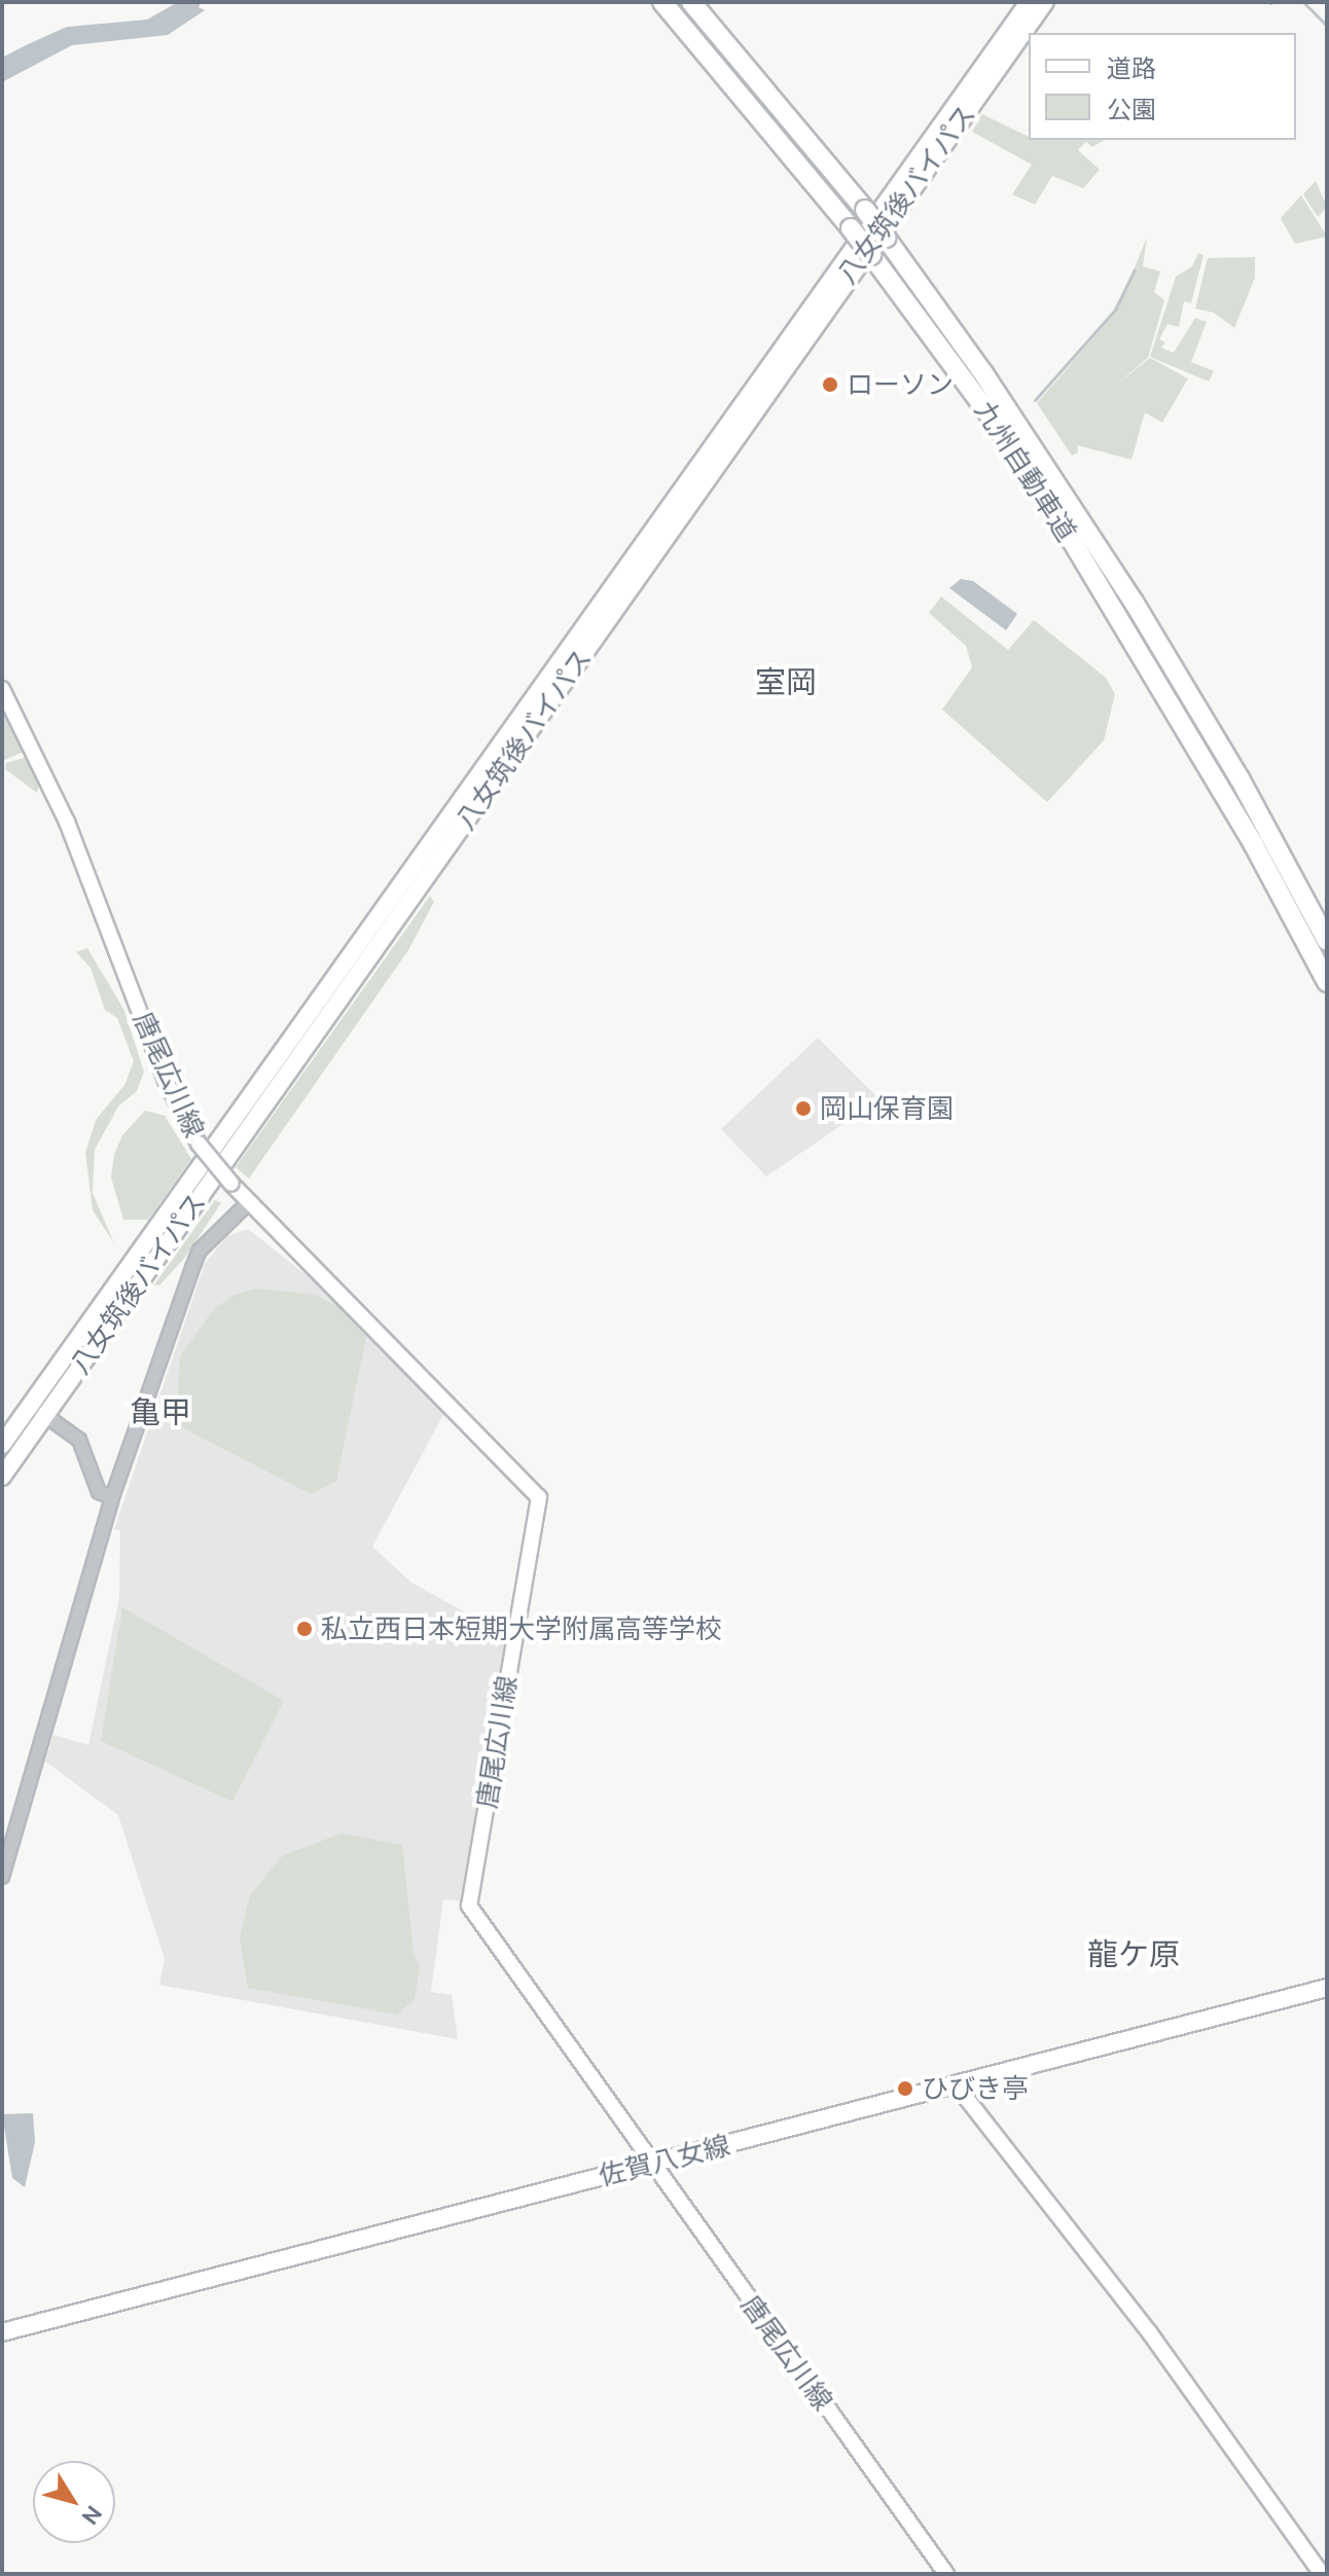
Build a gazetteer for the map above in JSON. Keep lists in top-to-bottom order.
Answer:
{
  "streets": {
    "highway": ["九州自動車道"],
    "main road": ["八女筑後バイパス", "唐尾広川線", "佐賀八女線"]
  },
  "crossings": [
    ["唐尾広川線", "佐賀八女線"]
  ],
  "districts": ["室岡", "亀甲", "龍ケ原"],
  "places": [
    "ローソン",
    "岡山保育園",
    "私立西日本短期大学附属高等学校",
    "ひびき亭"
  ],
  "legend": ["道路", "公園"],
  "north": "bottom right"
}
